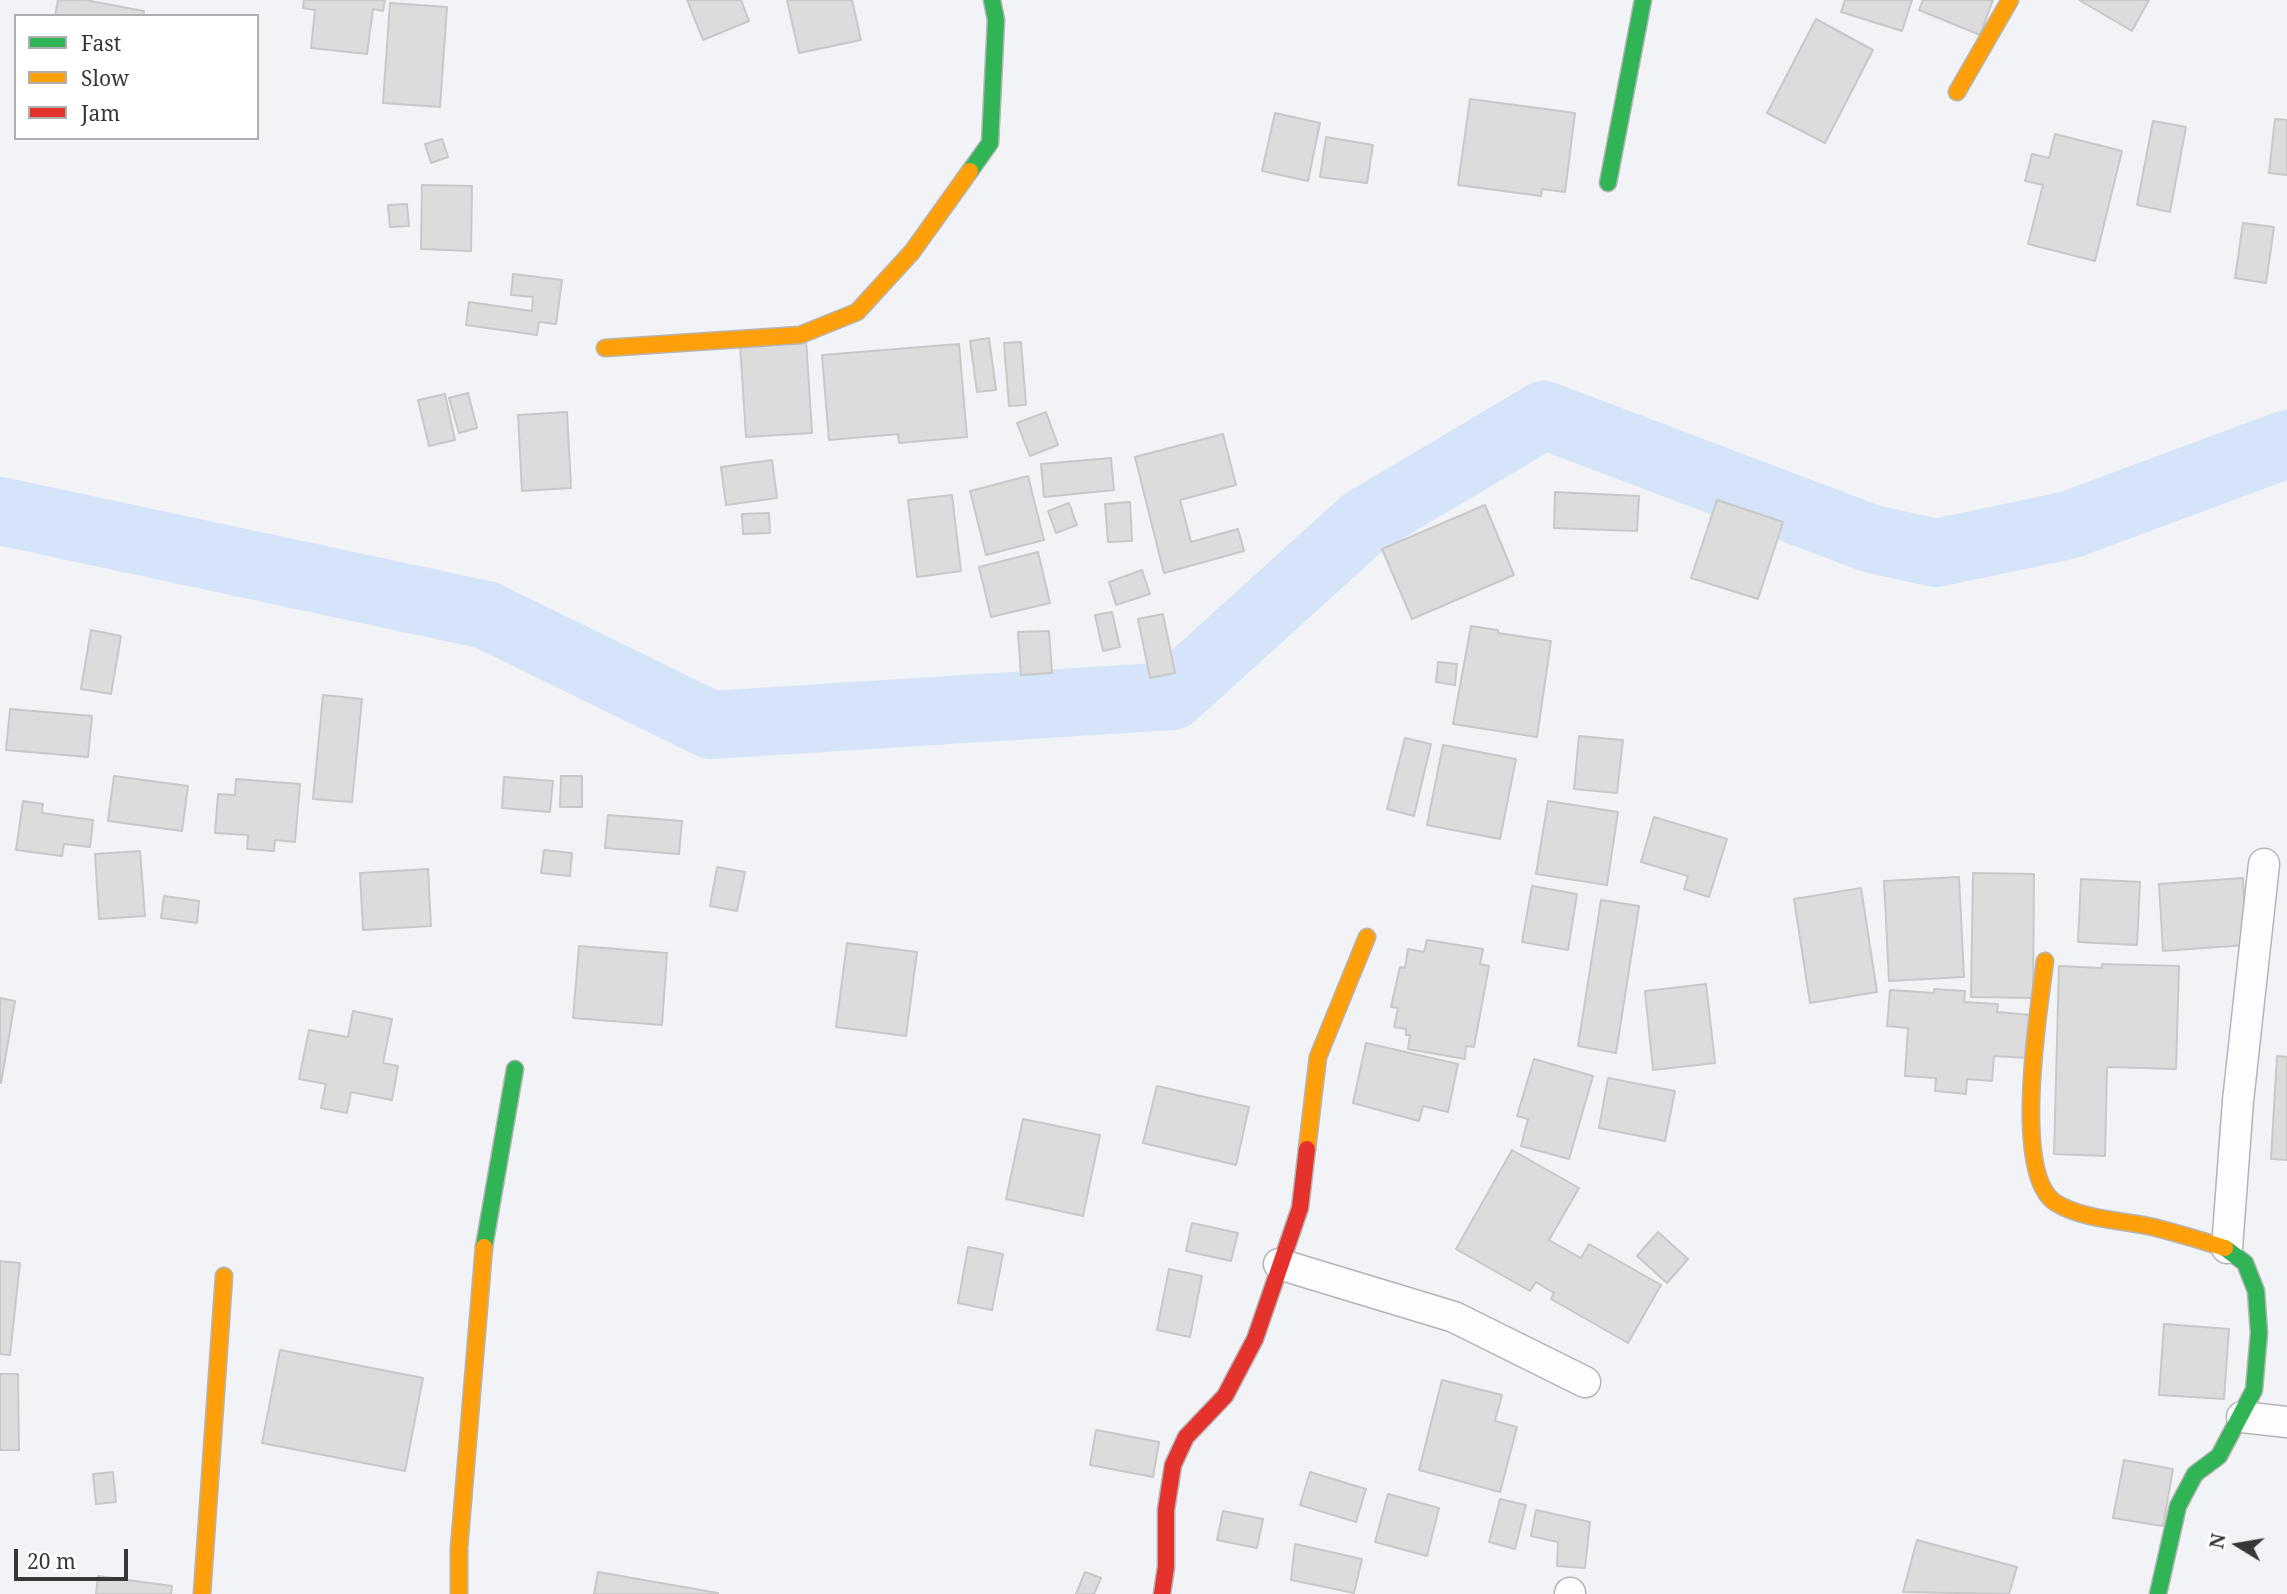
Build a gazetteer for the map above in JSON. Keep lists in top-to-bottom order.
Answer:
{
  "legend": ["Fast", "Slow", "Jam"],
  "scale_bar": "20 m",
  "north": "left"
}
